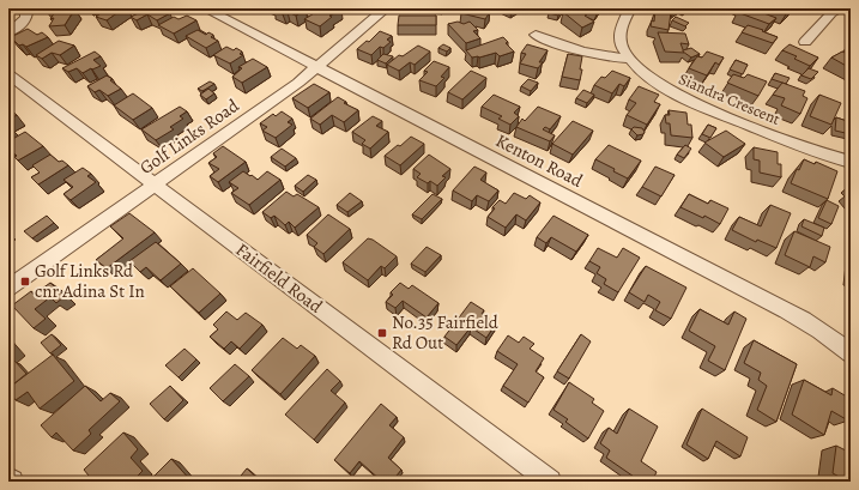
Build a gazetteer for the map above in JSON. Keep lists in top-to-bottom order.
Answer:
{
  "streets": {
    "street": [
      "Siandra Crescent",
      "Golf Links Road",
      "Kenton Road",
      "Fairfield Road"
    ]
  },
  "crossings": [
    ["Golf Links Road", "Kenton Road"],
    ["Golf Links Road", "Fairfield Road"]
  ],
  "places": {
    "transit": ["Golf Links Rd cnr Adina St In", "No.35 Fairfield Rd Out"]
  }
}
